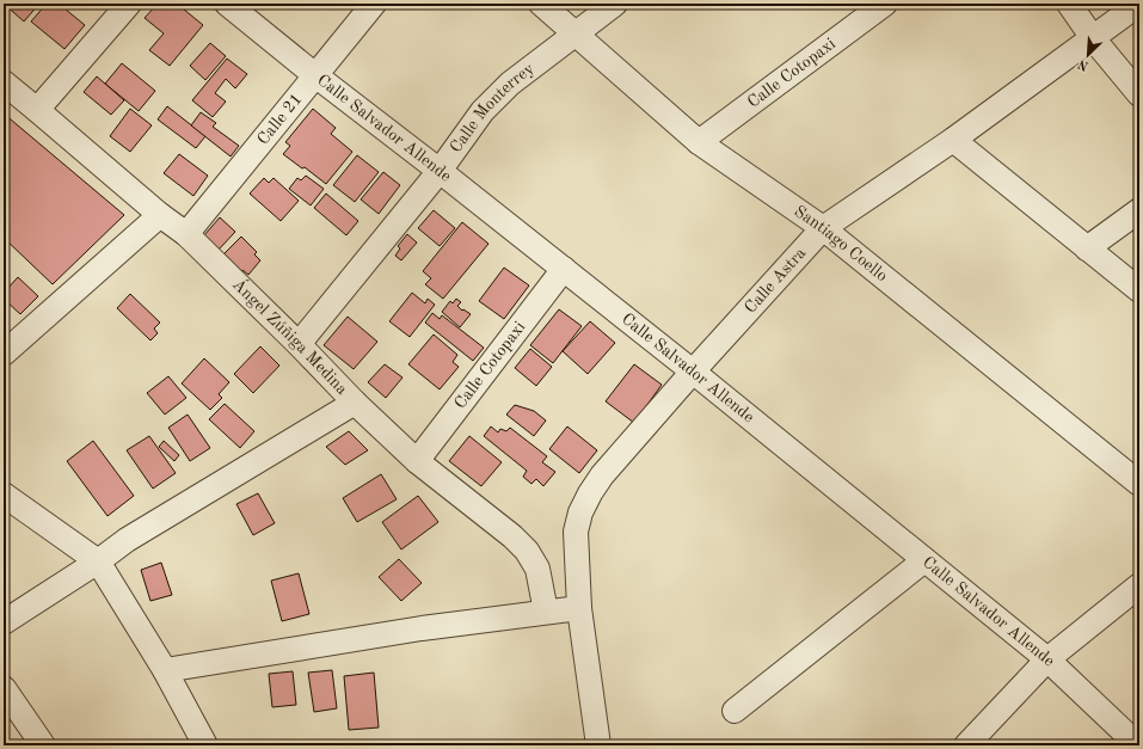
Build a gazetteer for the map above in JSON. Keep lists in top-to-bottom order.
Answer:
{
  "streets": {
    "street": [
      "Calle Cotopaxi",
      "Calle Monterrey",
      "Calle 21",
      "Calle Salvador Allende",
      "Santiago Coello",
      "Calle Astra",
      "Ángel Zúñiga Medina"
    ]
  },
  "crossings": [
    ["Calle Cotopaxi", "Calle Salvador Allende"],
    ["Calle Cotopaxi", "Santiago Coello"],
    ["Calle Cotopaxi", "Ángel Zúñiga Medina"],
    ["Calle Monterrey", "Calle Salvador Allende"],
    ["Calle Monterrey", "Santiago Coello"],
    ["Calle Monterrey", "Ángel Zúñiga Medina"],
    ["Calle 21", "Calle Salvador Allende"],
    ["Calle 21", "Ángel Zúñiga Medina"],
    ["Calle Salvador Allende", "Calle Astra"],
    ["Santiago Coello", "Calle Astra"]
  ],
  "north": "bottom left"
}
